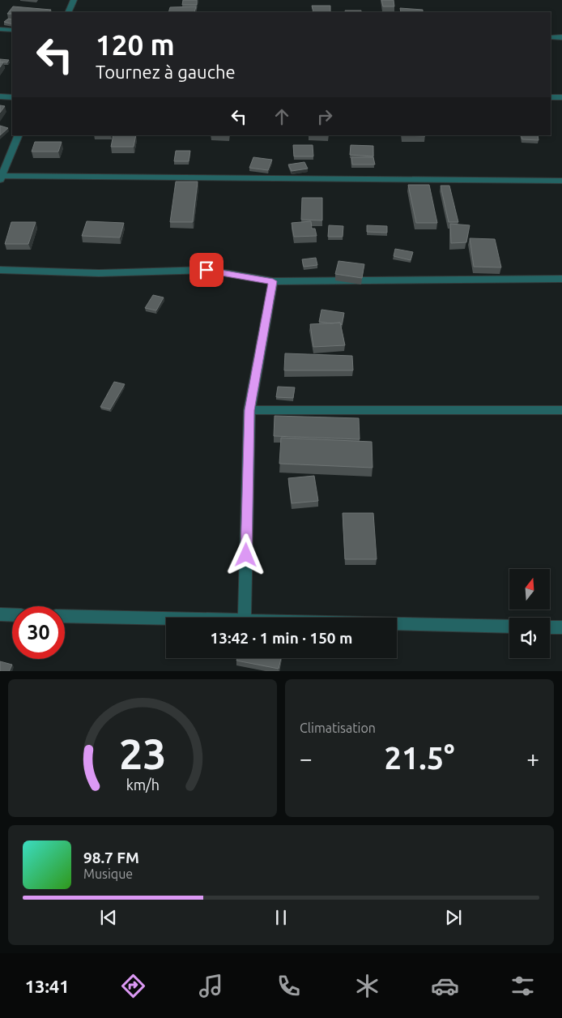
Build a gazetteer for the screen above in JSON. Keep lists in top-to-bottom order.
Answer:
{
  "north": "top",
  "page": {
    "turn": ["120 m", "Tournez à gauche"],
    "limit": "30",
    "trip": "13:42 · 1 min · 150 m",
    "tile": "Climatisation",
    "heat": ["−", "21.5°", "+"],
    "song": ["98.7 FM", "Musique"],
    "tabs": "13:41",
    "gauge": ["23", "km/h"]
  }
}
